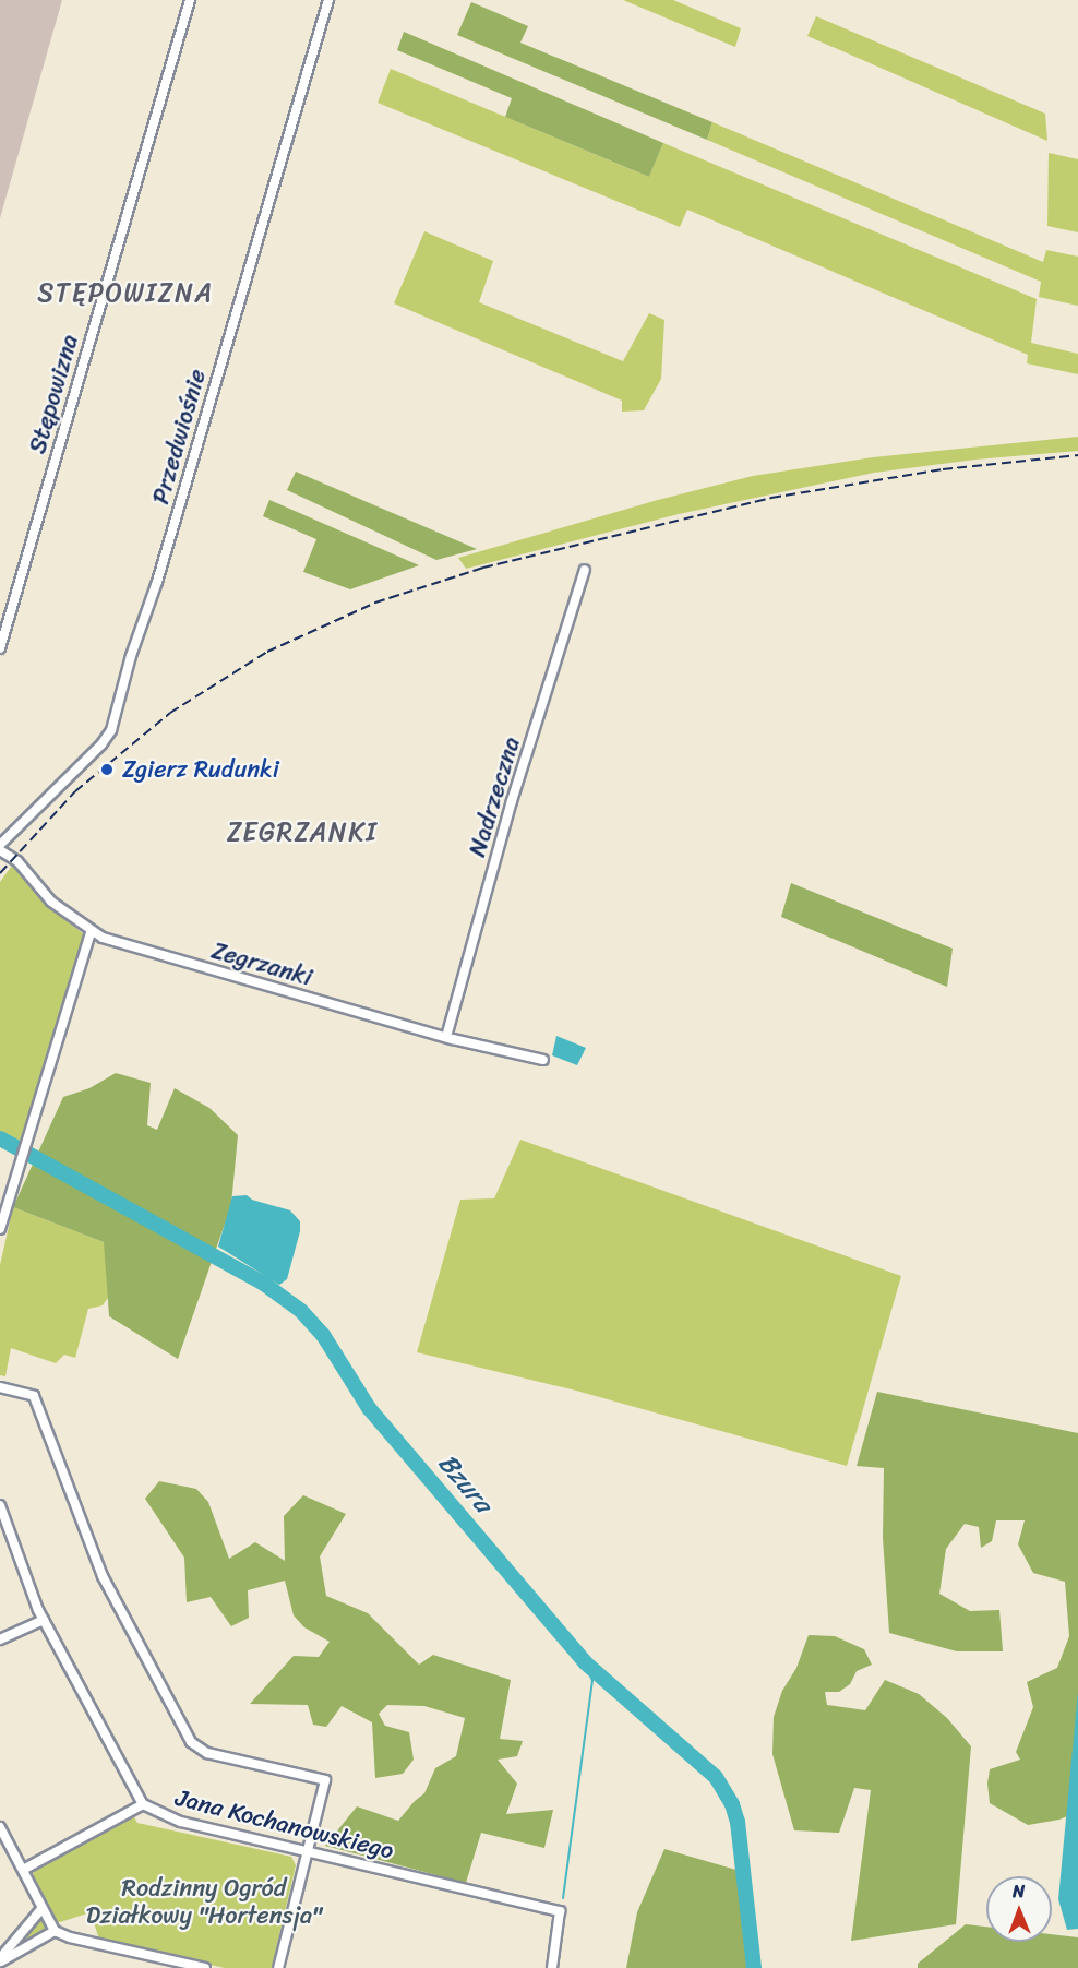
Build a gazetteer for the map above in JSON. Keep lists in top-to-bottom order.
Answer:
{
  "streets": {
    "street": [
      "Stępowizna",
      "Przedwiośnie",
      "Nadrzeczna",
      "Zegrzanki",
      "Jana Kochanowskiego"
    ]
  },
  "crossings": [
    ["Nadrzeczna", "Zegrzanki"]
  ],
  "districts": ["STĘPOWIZNA", "ZEGRZANKI"],
  "water": ["Bzura"],
  "parks": ["Rodzinny Ogród Działkowy \"Hortensja\""],
  "places": ["Zgierz Rudunki"],
  "north": "top"
}
